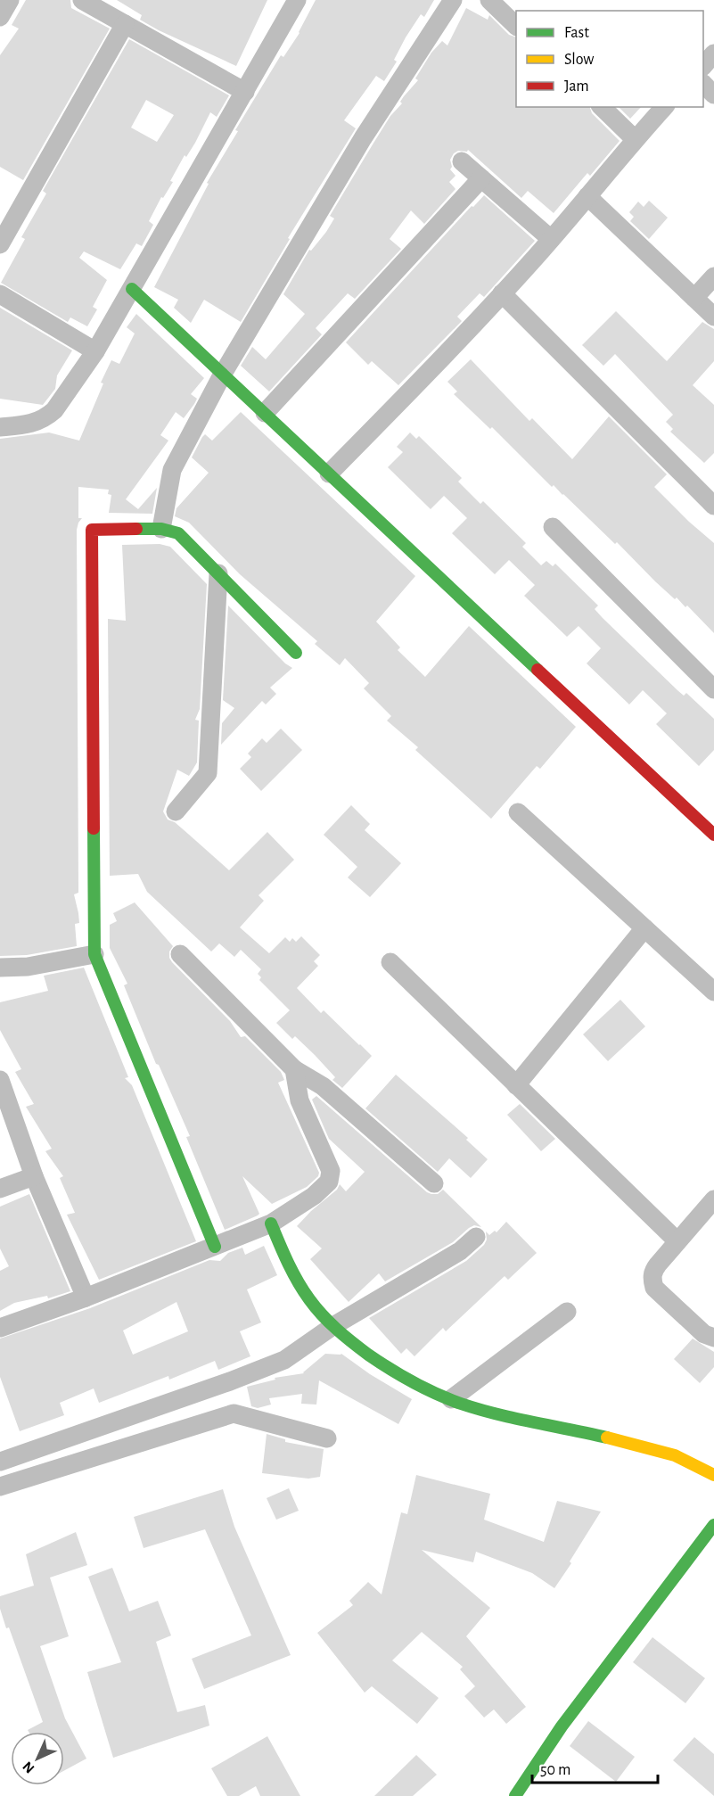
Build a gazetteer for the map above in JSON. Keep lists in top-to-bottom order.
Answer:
{
  "legend": ["Fast", "Slow", "Jam"],
  "scale_bar": "50 m",
  "north": "bottom left"
}
